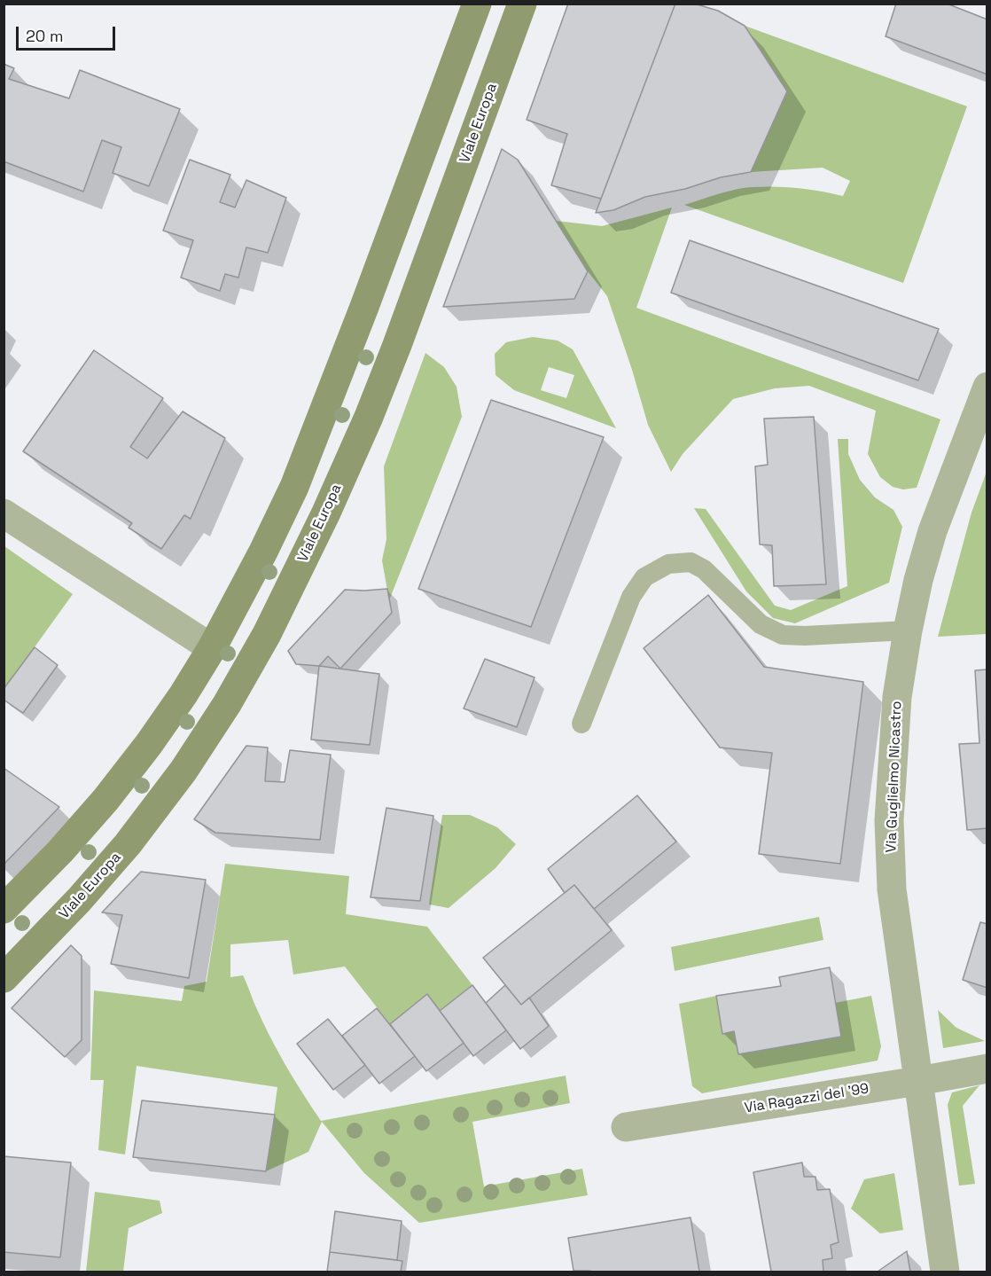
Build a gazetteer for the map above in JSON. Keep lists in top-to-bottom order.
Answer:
{
  "streets": {
    "main road": ["Viale Europa"],
    "street": ["Via Guglielmo Nicastro", "Via Ragazzi del '99"]
  },
  "crossings": [
    ["Via Guglielmo Nicastro", "Via Ragazzi del '99"]
  ],
  "scale_bar": "20 m"
}
